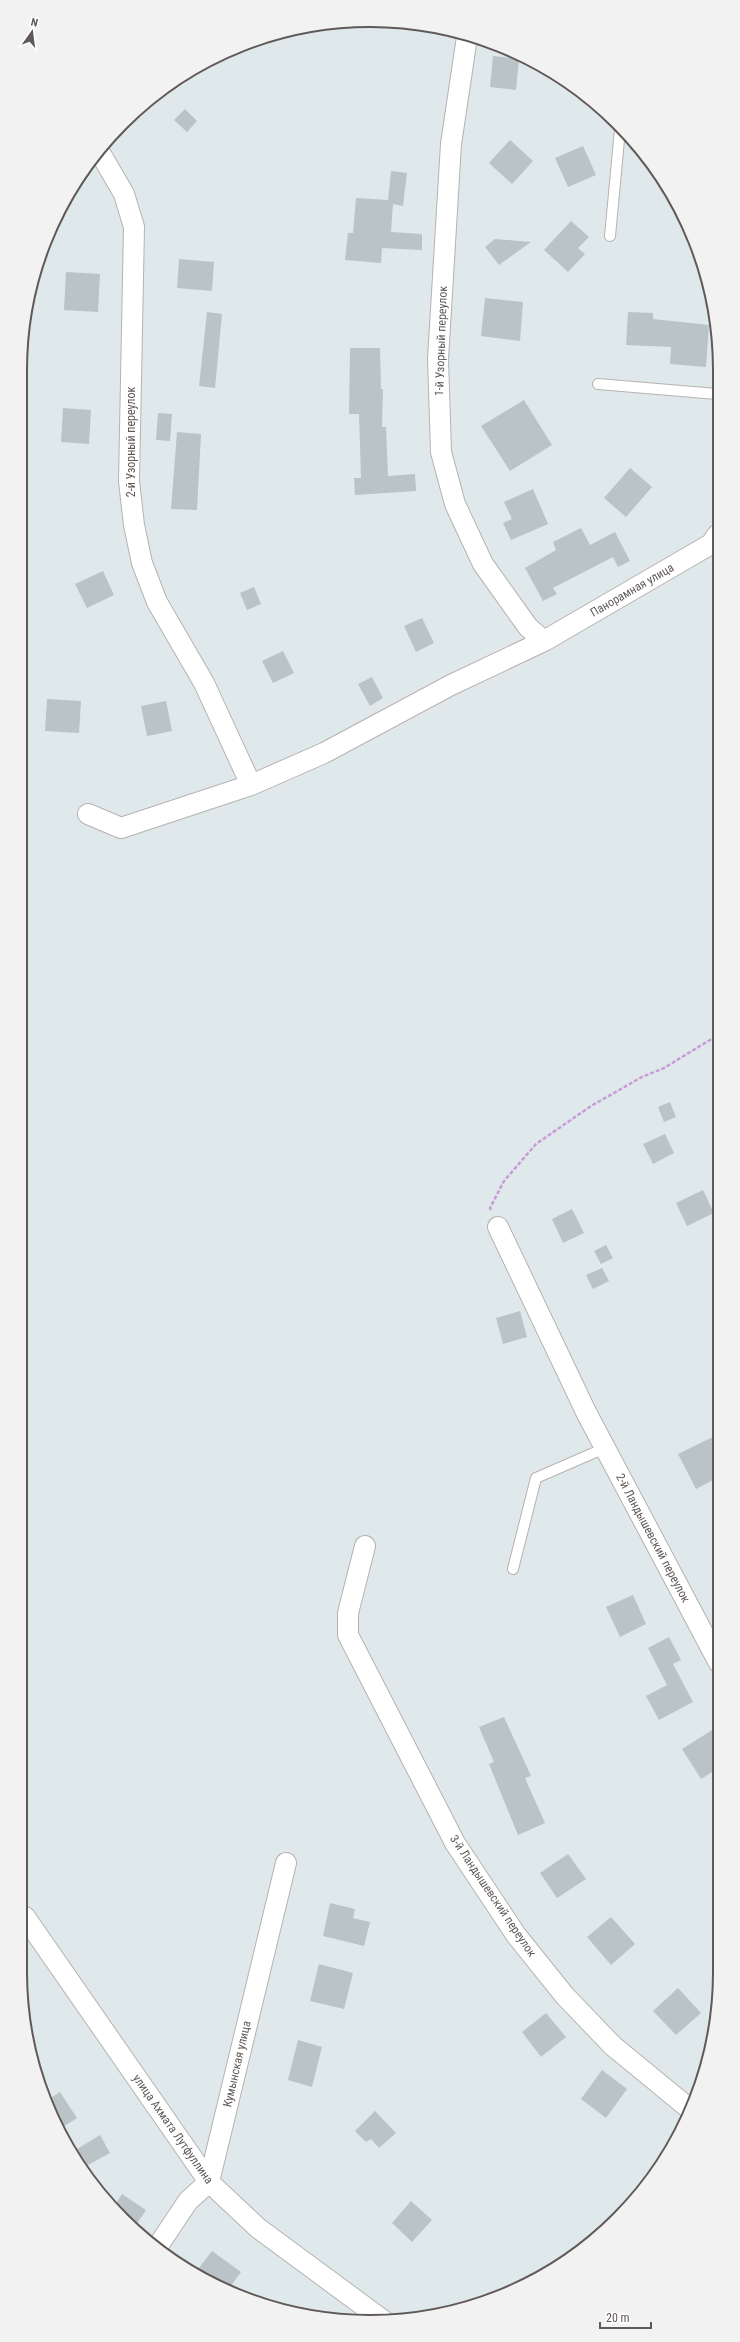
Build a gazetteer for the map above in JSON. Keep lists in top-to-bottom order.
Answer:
{
  "streets": {
    "street": [
      "1-й Узорный переулок",
      "2-й Узорный переулок",
      "Панорамная улица",
      "2-й Ландышевский переулок",
      "3-й Ландышевский переулок",
      "Кумынская улица",
      "улица Ахмата Лутфуллина"
    ]
  },
  "crossings": [
    ["1-й Узорный переулок", "Панорамная улица"],
    ["2-й Узорный переулок", "Панорамная улица"],
    ["Кумынская улица", "улица Ахмата Лутфуллина"]
  ],
  "scale_bar": "20 m",
  "north": "top"
}
